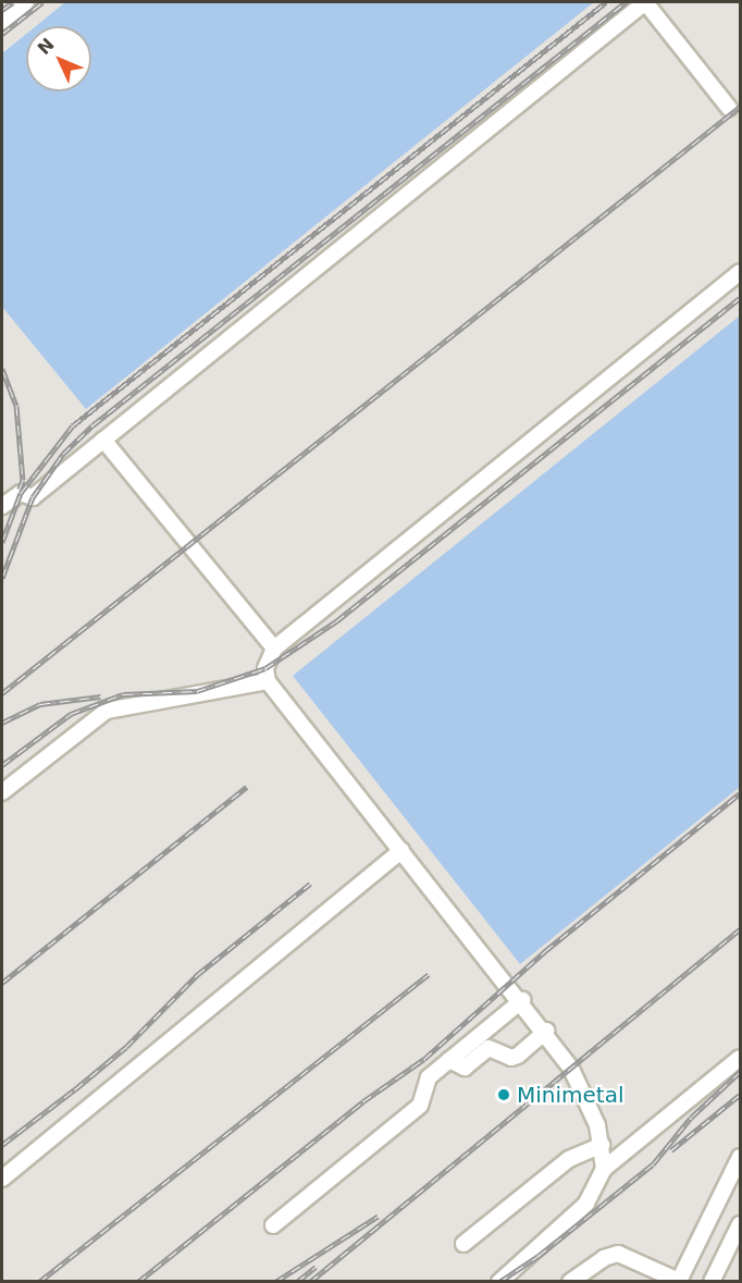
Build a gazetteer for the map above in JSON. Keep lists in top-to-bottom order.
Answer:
{
  "places": ["Minimetal"],
  "north": "top left"
}
